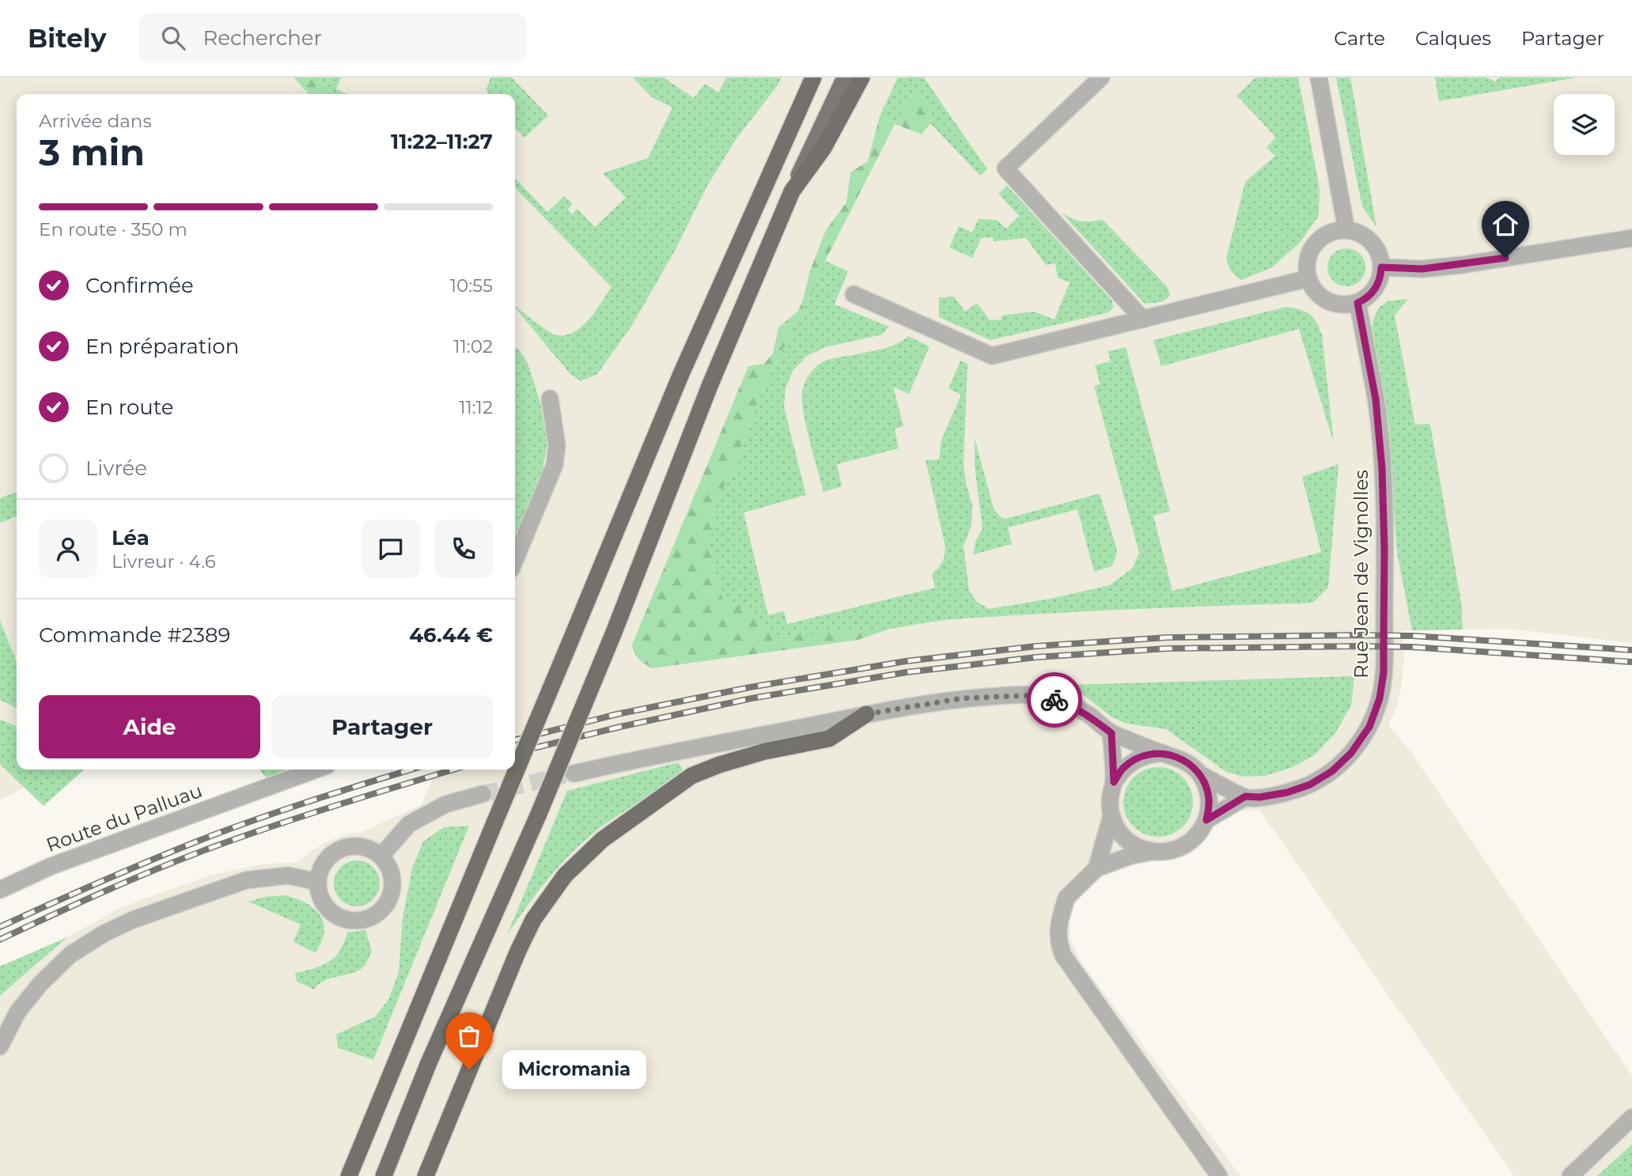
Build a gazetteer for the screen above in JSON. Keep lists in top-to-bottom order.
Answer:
{
  "streets": {
    "street": ["Rue Jean de Vignolles", "Route du Palluau"]
  },
  "places": ["Micromania"],
  "page": {
    "header": "Bitely",
    "search": "Rechercher",
    "nav": ["Carte", "Calques", "Partager"],
    "heading": ["3 min", "Arrivée dans", "11:22–11:27"],
    "panel": [
      "Léa",
      "Livreur · 4.6",
      "Commande #2389",
      "46.44 €"
    ],
    "bar": "En route · 350 m",
    "list": [
      ["Confirmée", "10:55"],
      ["En préparation", "11:02"],
      ["En route", "11:12"],
      "Livrée"
    ],
    "buttons": ["Aide", "Partager"],
    "bubble": "Micromania"
  }
}
